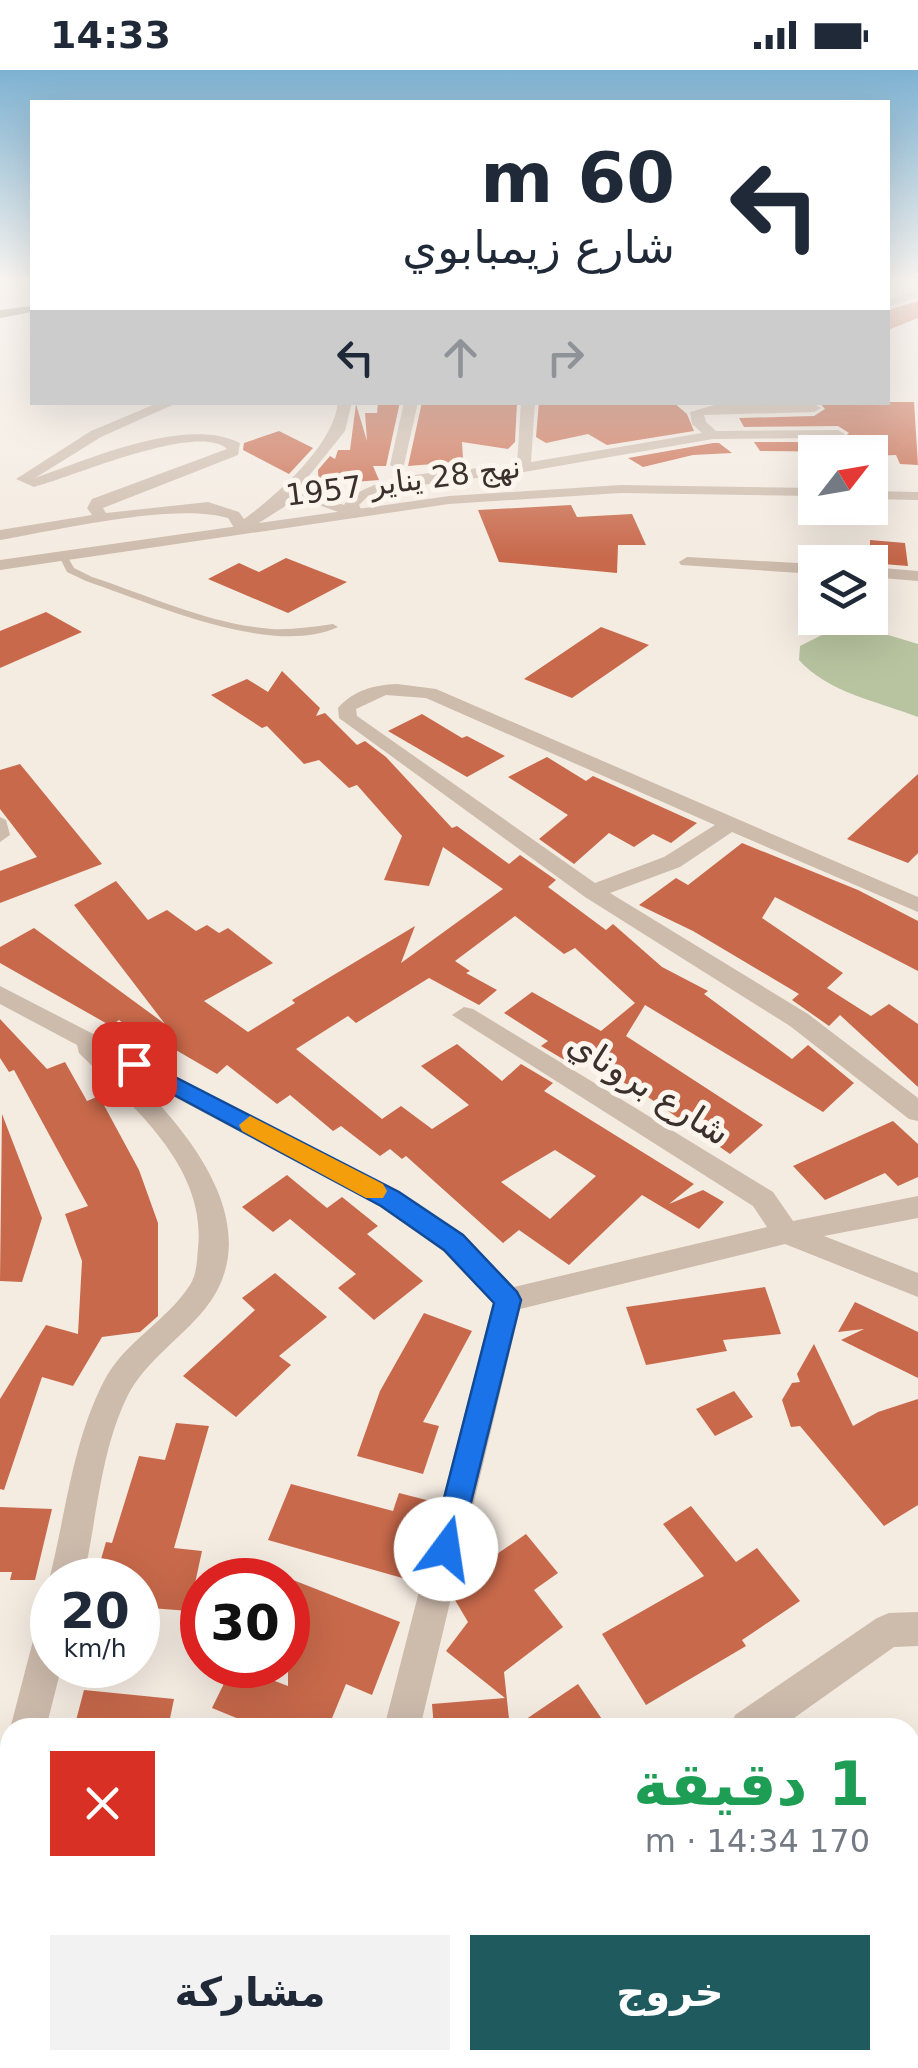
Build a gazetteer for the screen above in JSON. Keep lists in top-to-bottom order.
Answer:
{
  "streets": {
    "street": ["نهج 28 يناير 1957", "شارع بروناي"]
  },
  "north": "top right",
  "page": {
    "status": "14:33",
    "turn": ["60 m", "شارع زيمبابوي"],
    "speed": "20 km/h",
    "limit": "30",
    "heading": ["1 دقيقة", "170 m · 14:34"],
    "buttons": ["خروج", "مشاركة"]
  }
}
